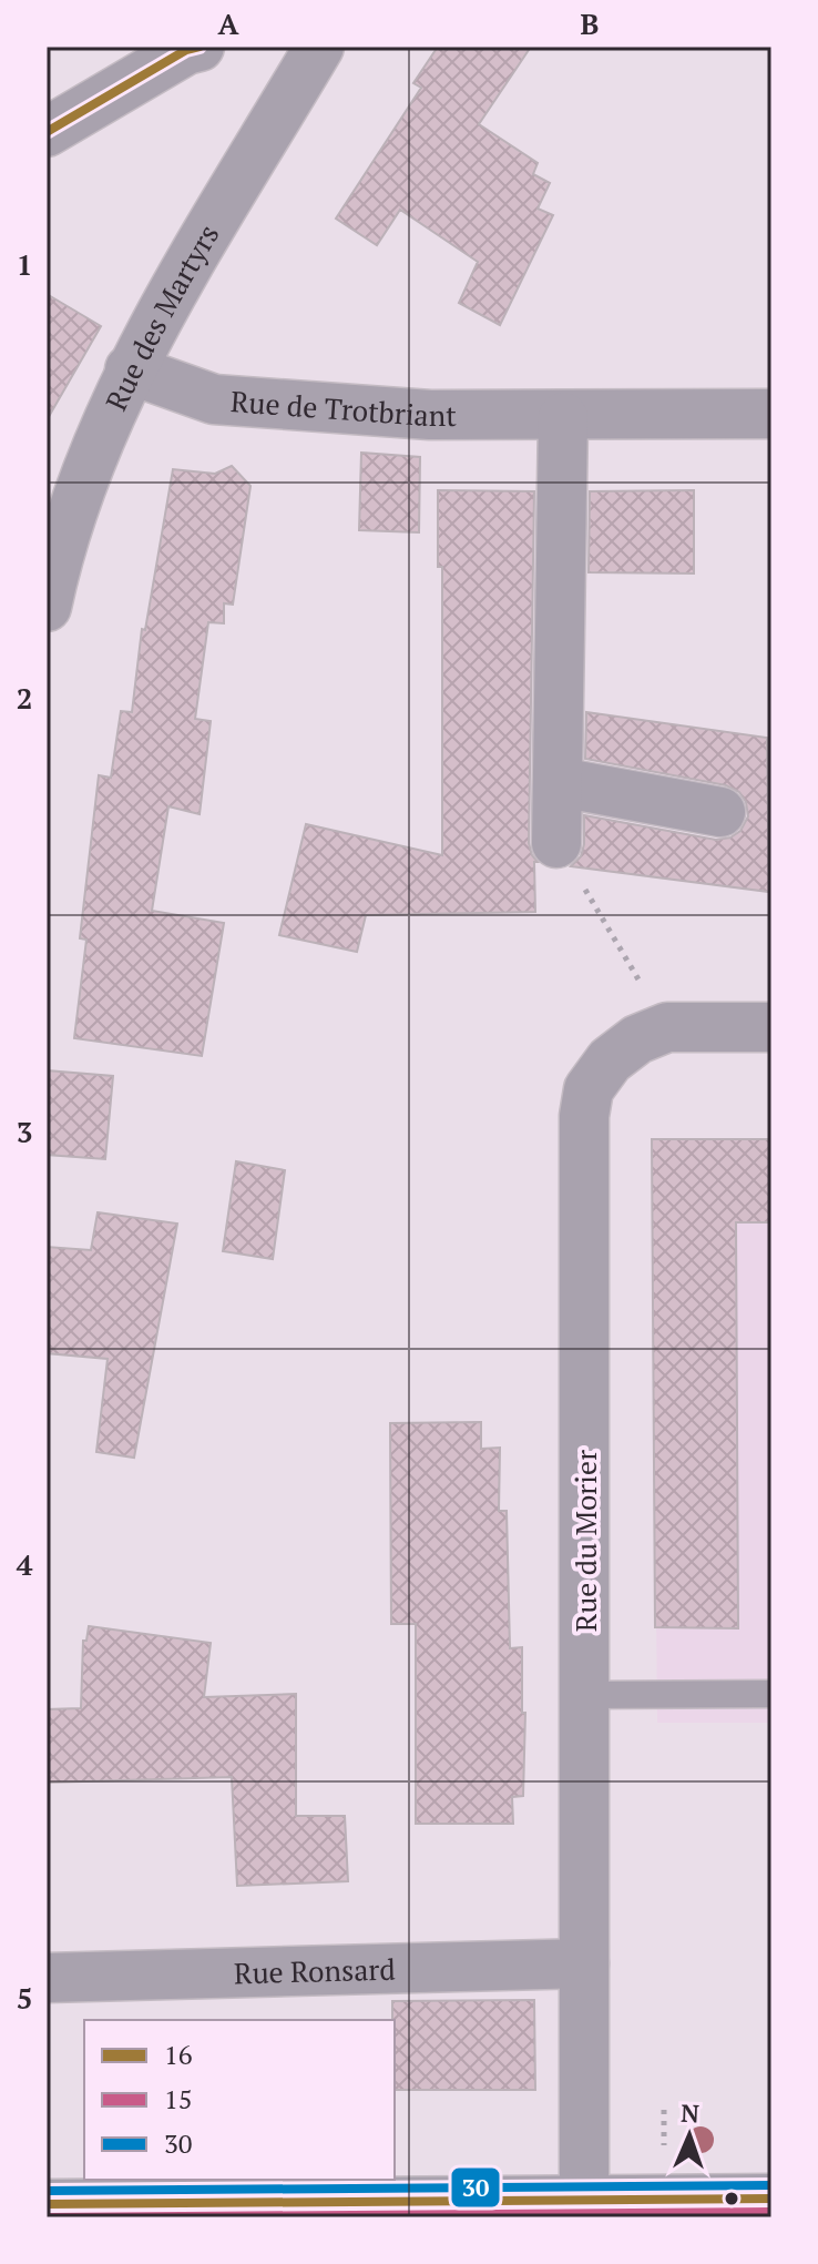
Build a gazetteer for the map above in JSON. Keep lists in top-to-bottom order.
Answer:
{
  "streets": {
    "street": [
      "Rue des Martyrs",
      "Rue de Trotbriant",
      "Rue du Morier",
      "Rue Ronsard"
    ]
  },
  "crossings": [
    ["Rue des Martyrs", "Rue de Trotbriant"],
    ["Rue du Morier", "Rue Ronsard"]
  ],
  "lines": ["transit line 16", "transit line 30", "transit line 15"],
  "legend": ["16", "15", "30"],
  "north": "top",
  "grid": {
    "columns": ["A", "B"],
    "rows": [
      "1",
      "2",
      "3",
      "4",
      "5"
    ]
  }
}
